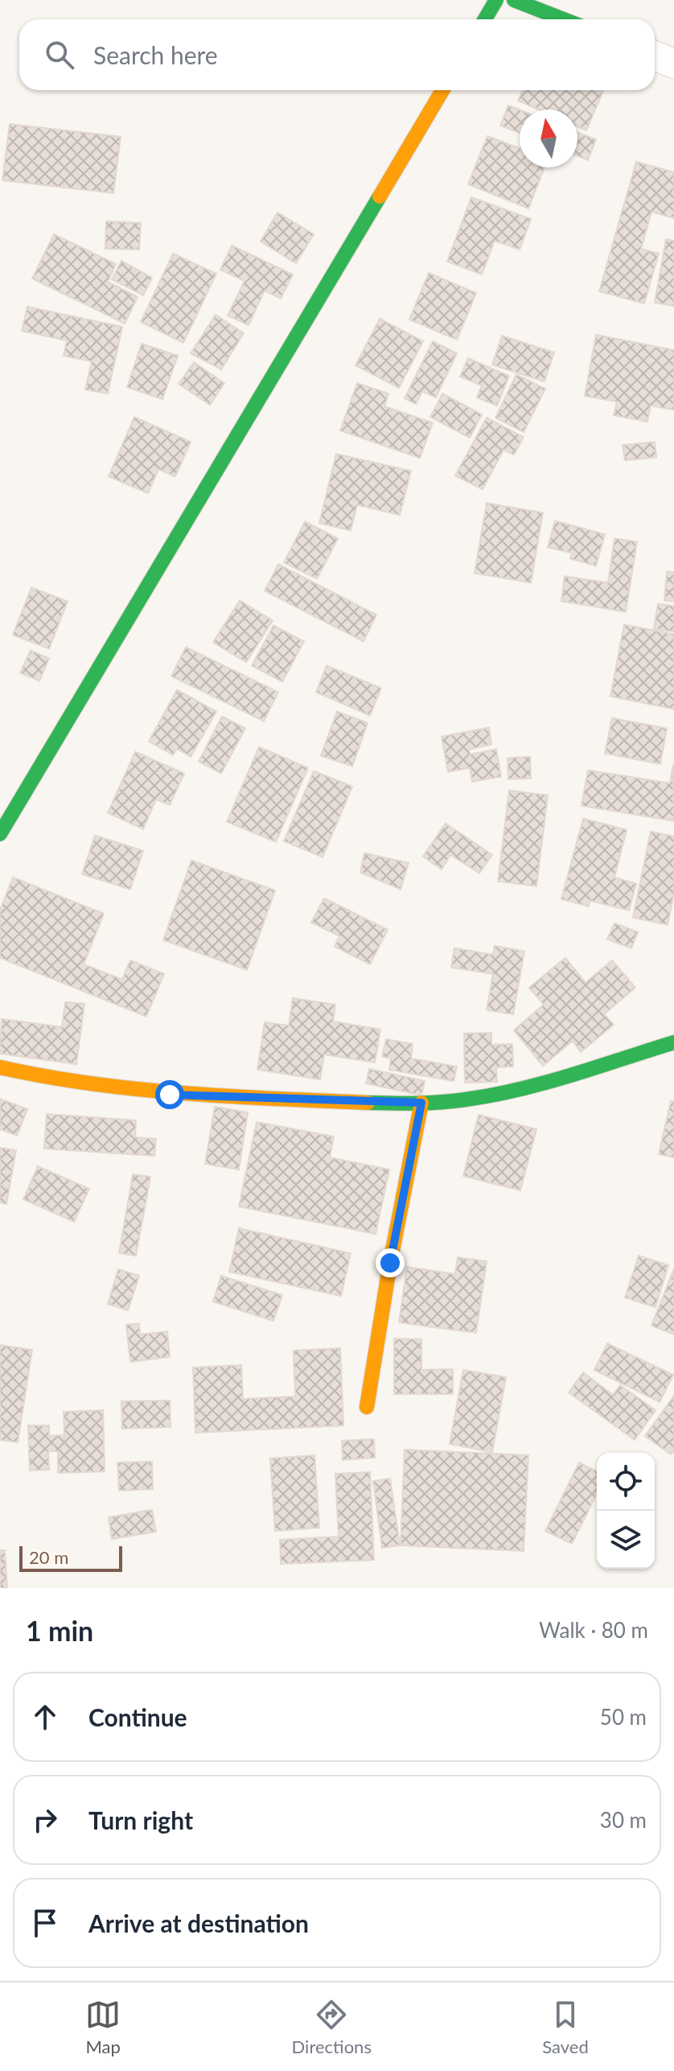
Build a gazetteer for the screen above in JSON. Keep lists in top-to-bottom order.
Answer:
{
  "scale_bar": "20 m",
  "north": "top",
  "page": {
    "search": "Search here",
    "scale": "20 m",
    "heading": ["1 min", "Walk · 80 m"],
    "list": [
      ["Continue", "50 m"],
      ["Turn right", "30 m"],
      "Arrive at destination"
    ],
    "nav": ["Map", "Directions", "Saved"]
  }
}
